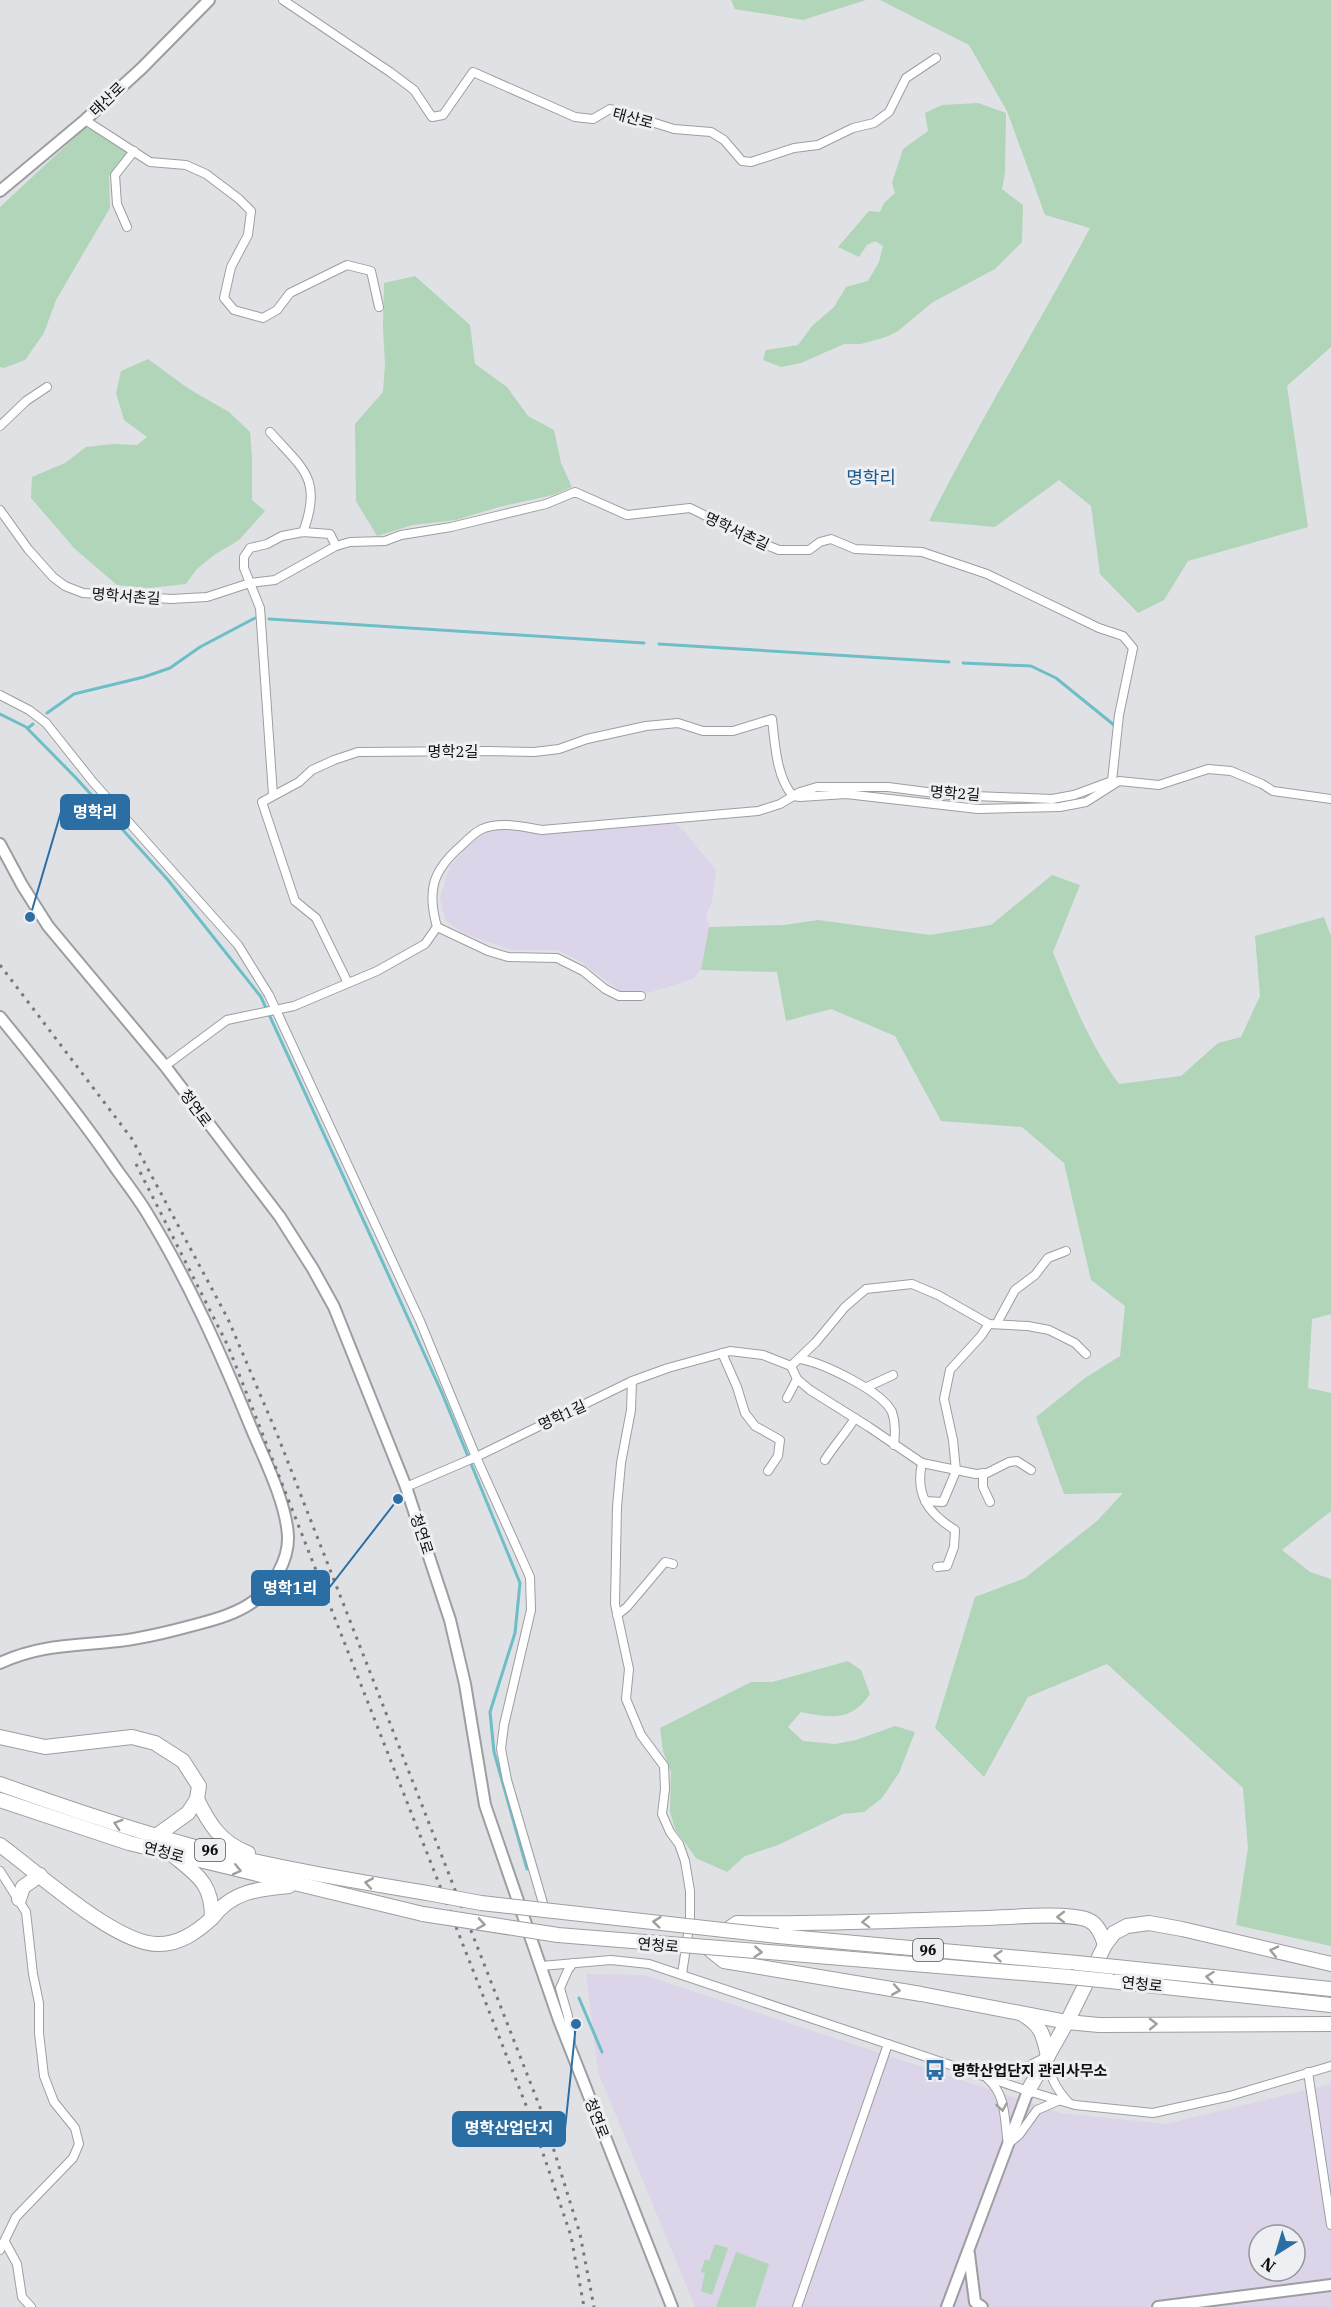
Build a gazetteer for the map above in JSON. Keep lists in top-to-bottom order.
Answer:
{
  "streets": {
    "highway": ["96", "연청로"],
    "street": [
      "태산로",
      "명학서촌길",
      "명학2길",
      "청연로",
      "명학1길"
    ]
  },
  "crossings": [
    ["명학서촌길", "명학2길"],
    ["청연로", "명학1길"]
  ],
  "districts": ["명학리"],
  "places": {
    "other": ["명학리", "명학1리", "명학산업단지"],
    "bus stop": ["명학산업단지 관리사무소"]
  },
  "north": "bottom left"
}
